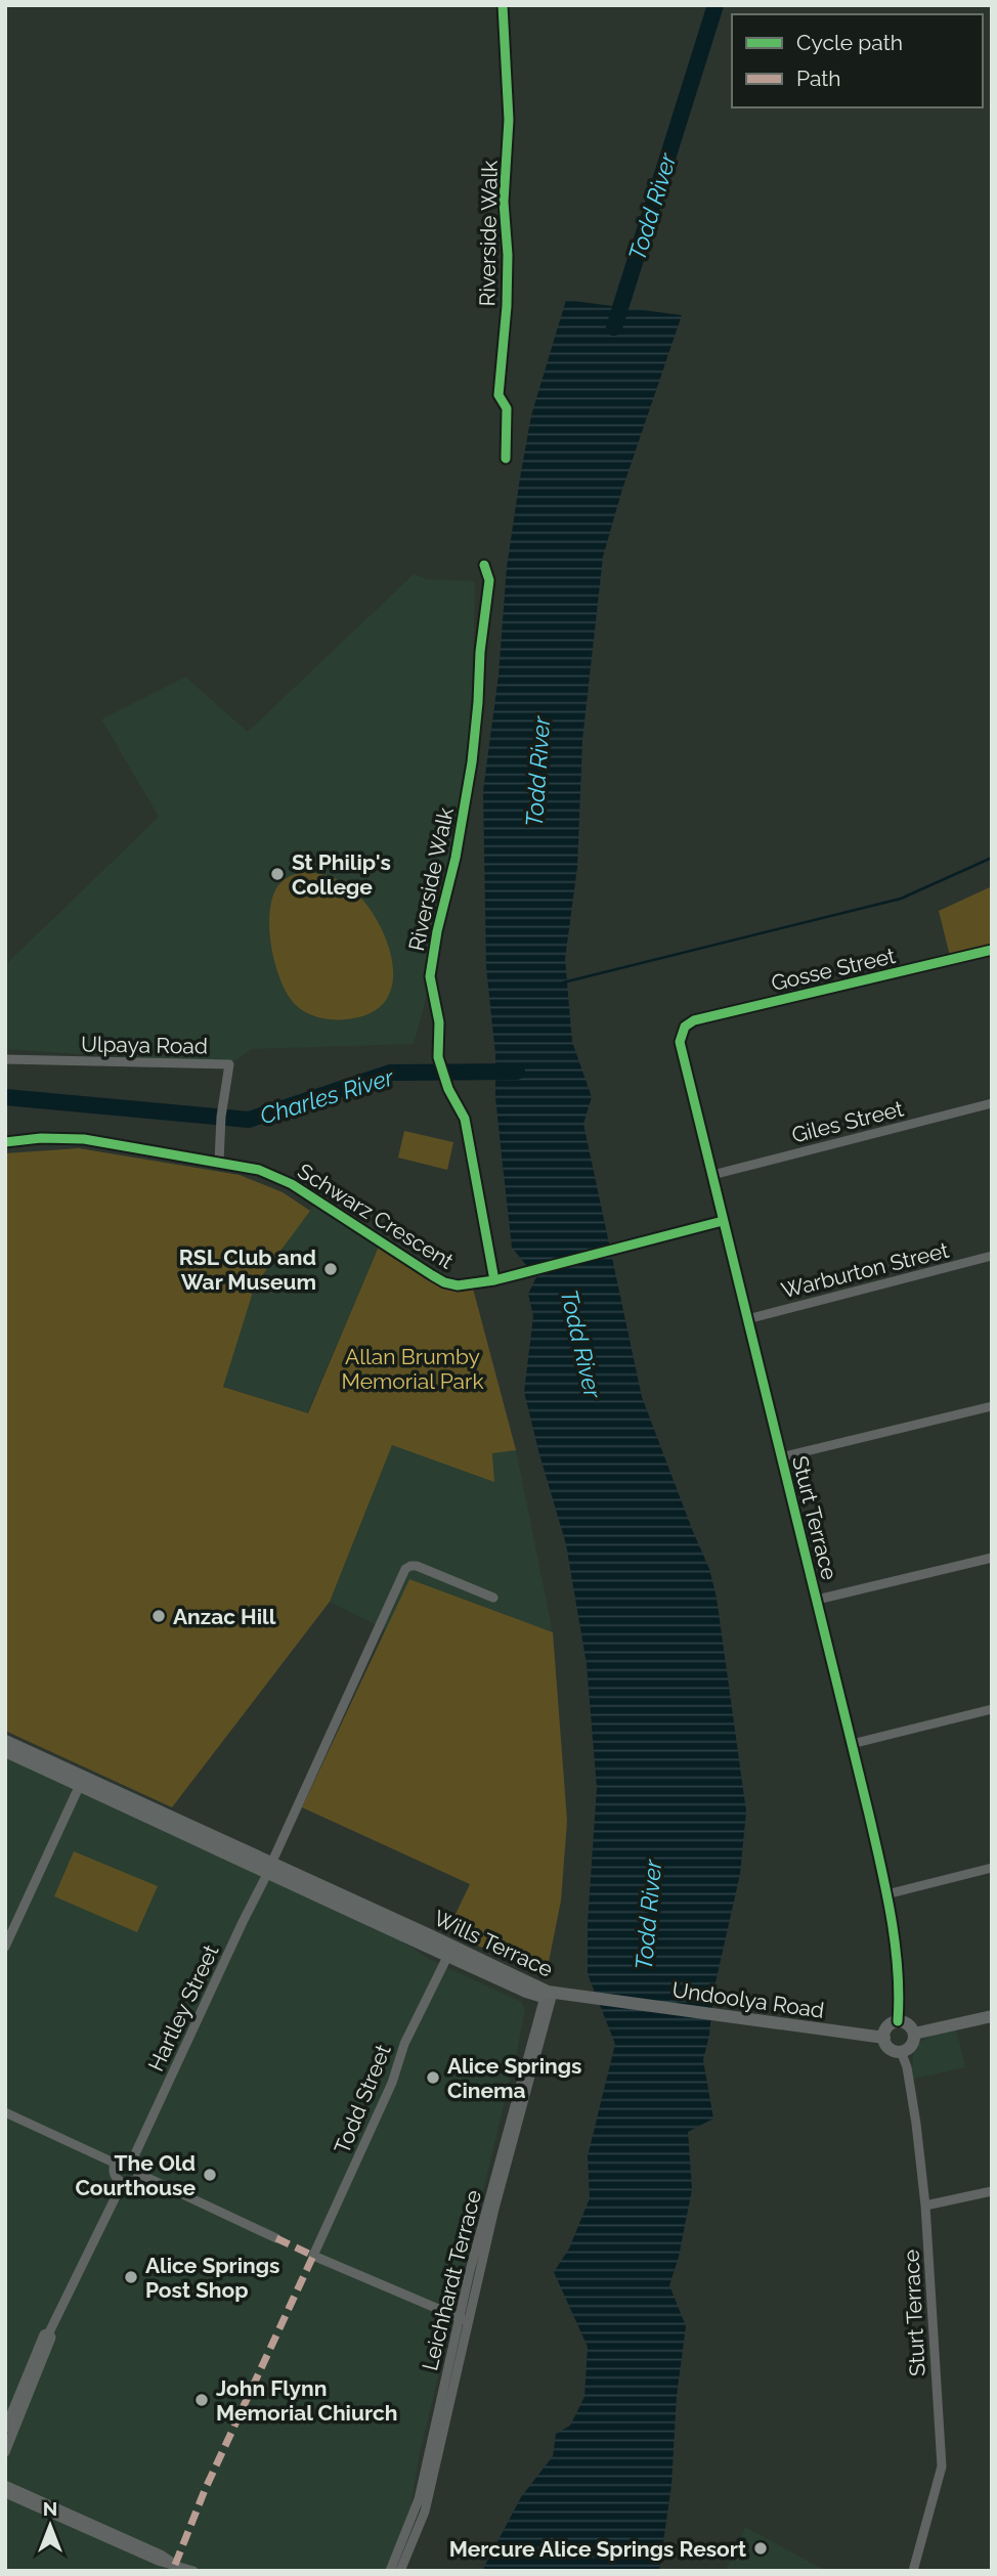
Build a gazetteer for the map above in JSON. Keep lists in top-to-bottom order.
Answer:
{
  "streets": {
    "main road": ["Wills Terrace", "Undoolya Road"],
    "street": [
      "Gosse Street",
      "Ulpaya Road",
      "Giles Street",
      "Schwarz Crescent",
      "Warburton Street",
      "Sturt Terrace",
      "Hartley Street",
      "Todd Street",
      "Leichhardt Terrace"
    ],
    "cycle path": ["Riverside Walk"]
  },
  "crossings": [
    ["Gosse Street", "Sturt Terrace"],
    ["Ulpaya Road", "Schwarz Crescent"],
    ["Giles Street", "Sturt Terrace"],
    ["Schwarz Crescent", "Sturt Terrace"],
    ["Warburton Street", "Sturt Terrace"],
    ["Sturt Terrace", "Undoolya Road"],
    ["Wills Terrace", "Undoolya Road"],
    ["Wills Terrace", "Hartley Street"],
    ["Wills Terrace", "Todd Street"],
    ["Wills Terrace", "Leichhardt Terrace"],
    ["Undoolya Road", "Leichhardt Terrace"],
    ["Todd Street", "Leichhardt Terrace"]
  ],
  "water": ["Todd River", "Charles River"],
  "parks": ["Allan Brumby Memorial Park"],
  "places": [
    "St Philip's College",
    "RSL Club and War Museum",
    "Anzac Hill",
    "Alice Springs Cinema",
    "The Old Courthouse",
    "Alice Springs Post Shop",
    "John Flynn Memorial Chiurch",
    "Mercure Alice Springs Resort"
  ],
  "legend": ["Cycle path", "Path"],
  "north": "top"
}
